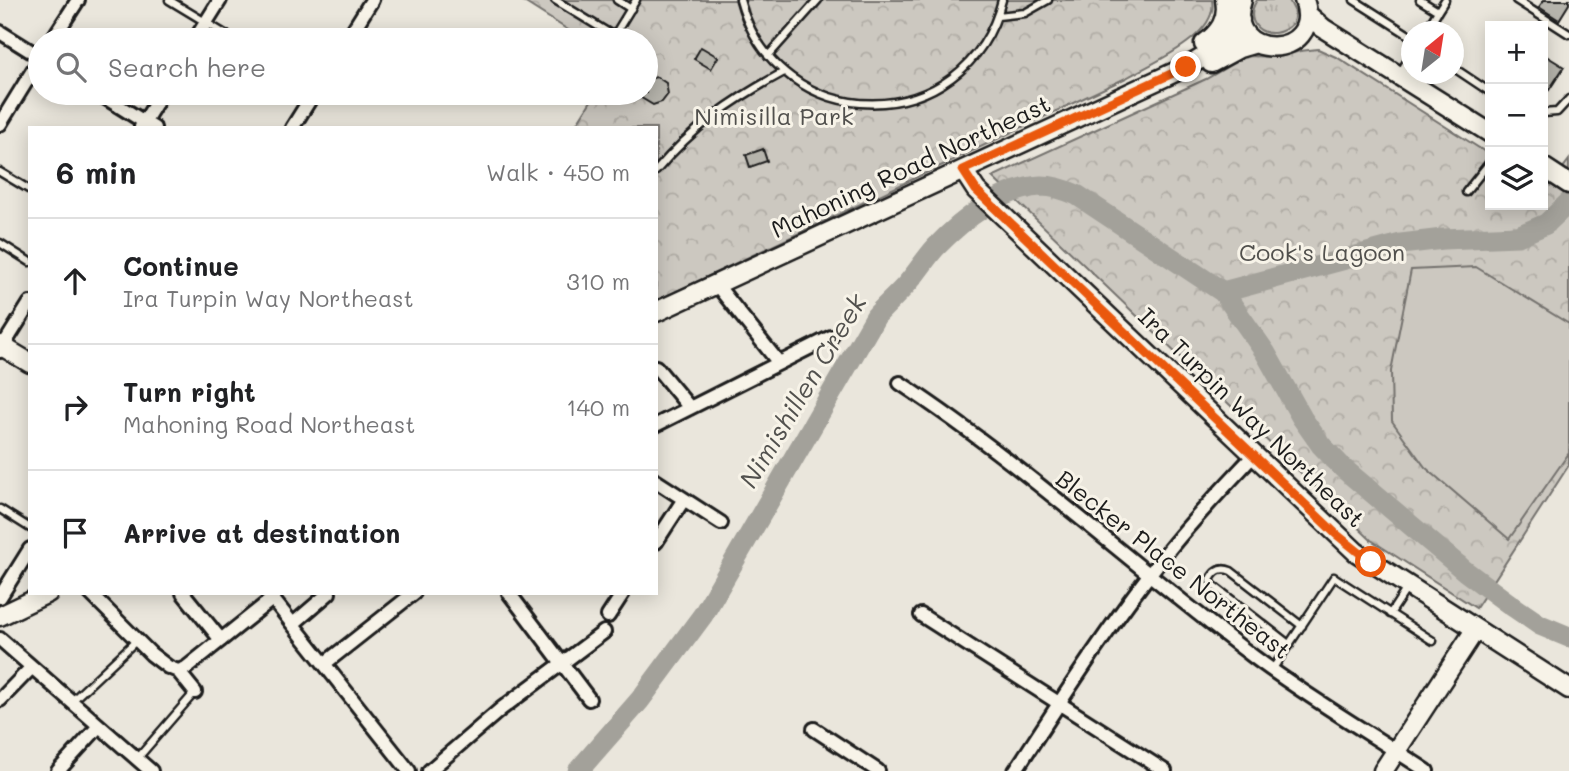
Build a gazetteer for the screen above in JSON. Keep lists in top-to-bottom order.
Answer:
{
  "streets": {
    "main road": ["Mahoning Road Northeast", "Ira Turpin Way Northeast"],
    "street": ["Blecker Place Northeast"]
  },
  "crossings": [
    ["Mahoning Road Northeast", "Ira Turpin Way Northeast"]
  ],
  "water": ["Nimishillen Creek"],
  "parks": ["Nimisilla Park", "Cook's Lagoon"],
  "north": "top right",
  "page": {
    "map_buttons": ["+", "−"],
    "search": "Search here",
    "heading": ["6 min", "Walk · 450 m"],
    "list": [
      ["Continue", "Ira Turpin Way Northeast", "310 m"],
      ["Turn right", "Mahoning Road Northeast", "140 m"],
      "Arrive at destination"
    ]
  }
}
